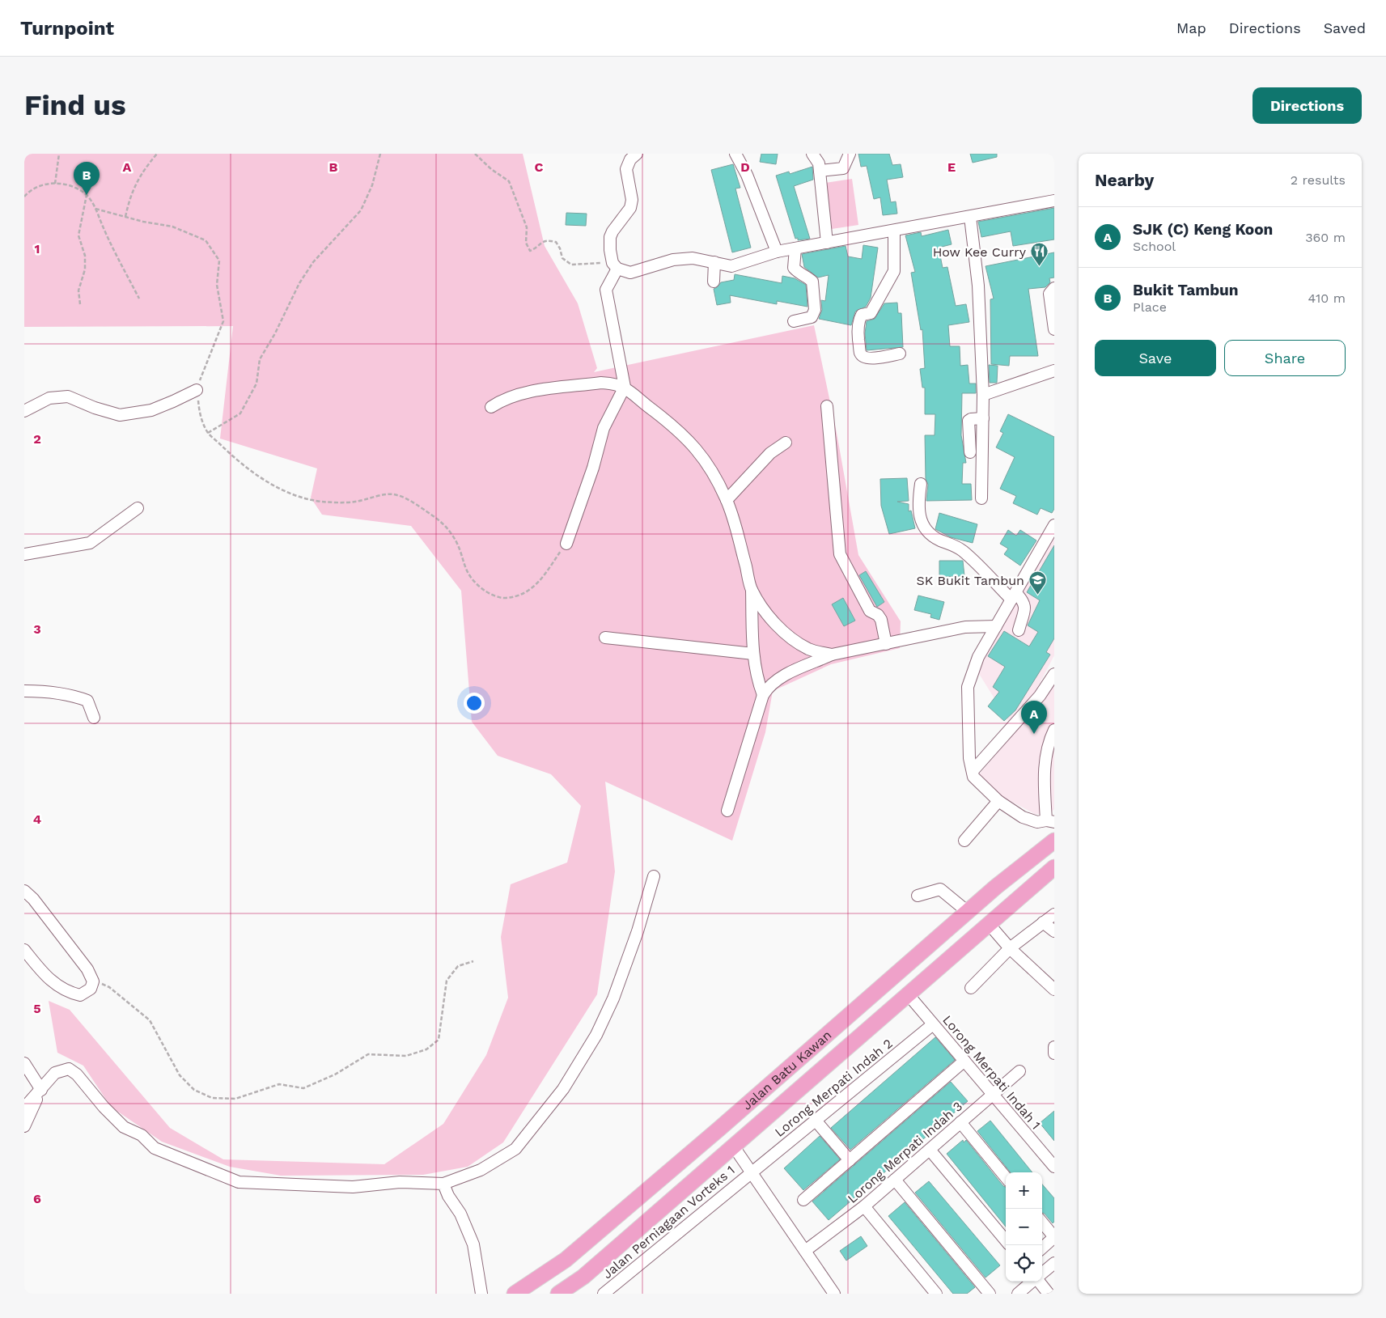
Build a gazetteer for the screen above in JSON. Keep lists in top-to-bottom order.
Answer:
{
  "streets": {
    "main road": ["Jalan Batu Kawan"],
    "street": [
      "Lorong Merpati Indah 1",
      "Lorong Merpati Indah 2",
      "Lorong Merpati Indah 3",
      "Jalan Perniagaan Vorteks 1"
    ]
  },
  "crossings": [
    ["Jalan Batu Kawan", "Lorong Merpati Indah 1"],
    ["Lorong Merpati Indah 1", "Lorong Merpati Indah 2"],
    ["Lorong Merpati Indah 1", "Lorong Merpati Indah 3"],
    ["Lorong Merpati Indah 2", "Jalan Perniagaan Vorteks 1"]
  ],
  "places": {
    "restaurant": ["How Kee Curry"],
    "school or university": ["SK Bukit Tambun"]
  },
  "page": {
    "header": "Turnpoint",
    "nav": ["Map", "Directions", "Saved"],
    "buttons": [
      "Directions",
      ["Save", "Share"]
    ],
    "title": "Find us",
    "heading": ["Nearby", "2 results"],
    "pins": ["B", "A"],
    "list": [
      {
        "mark": "A",
        "name": "SJK (C) Keng Koon",
        "note": "School",
        "value": "360 m"
      },
      {
        "mark": "B",
        "name": "Bukit Tambun",
        "note": "Place",
        "value": "410 m"
      }
    ],
    "map_buttons": ["+", "−"]
  },
  "grid": {
    "columns": [
      "A",
      "B",
      "C",
      "D",
      "E"
    ],
    "rows": [
      "1",
      "2",
      "3",
      "4",
      "5",
      "6"
    ]
  }
}
